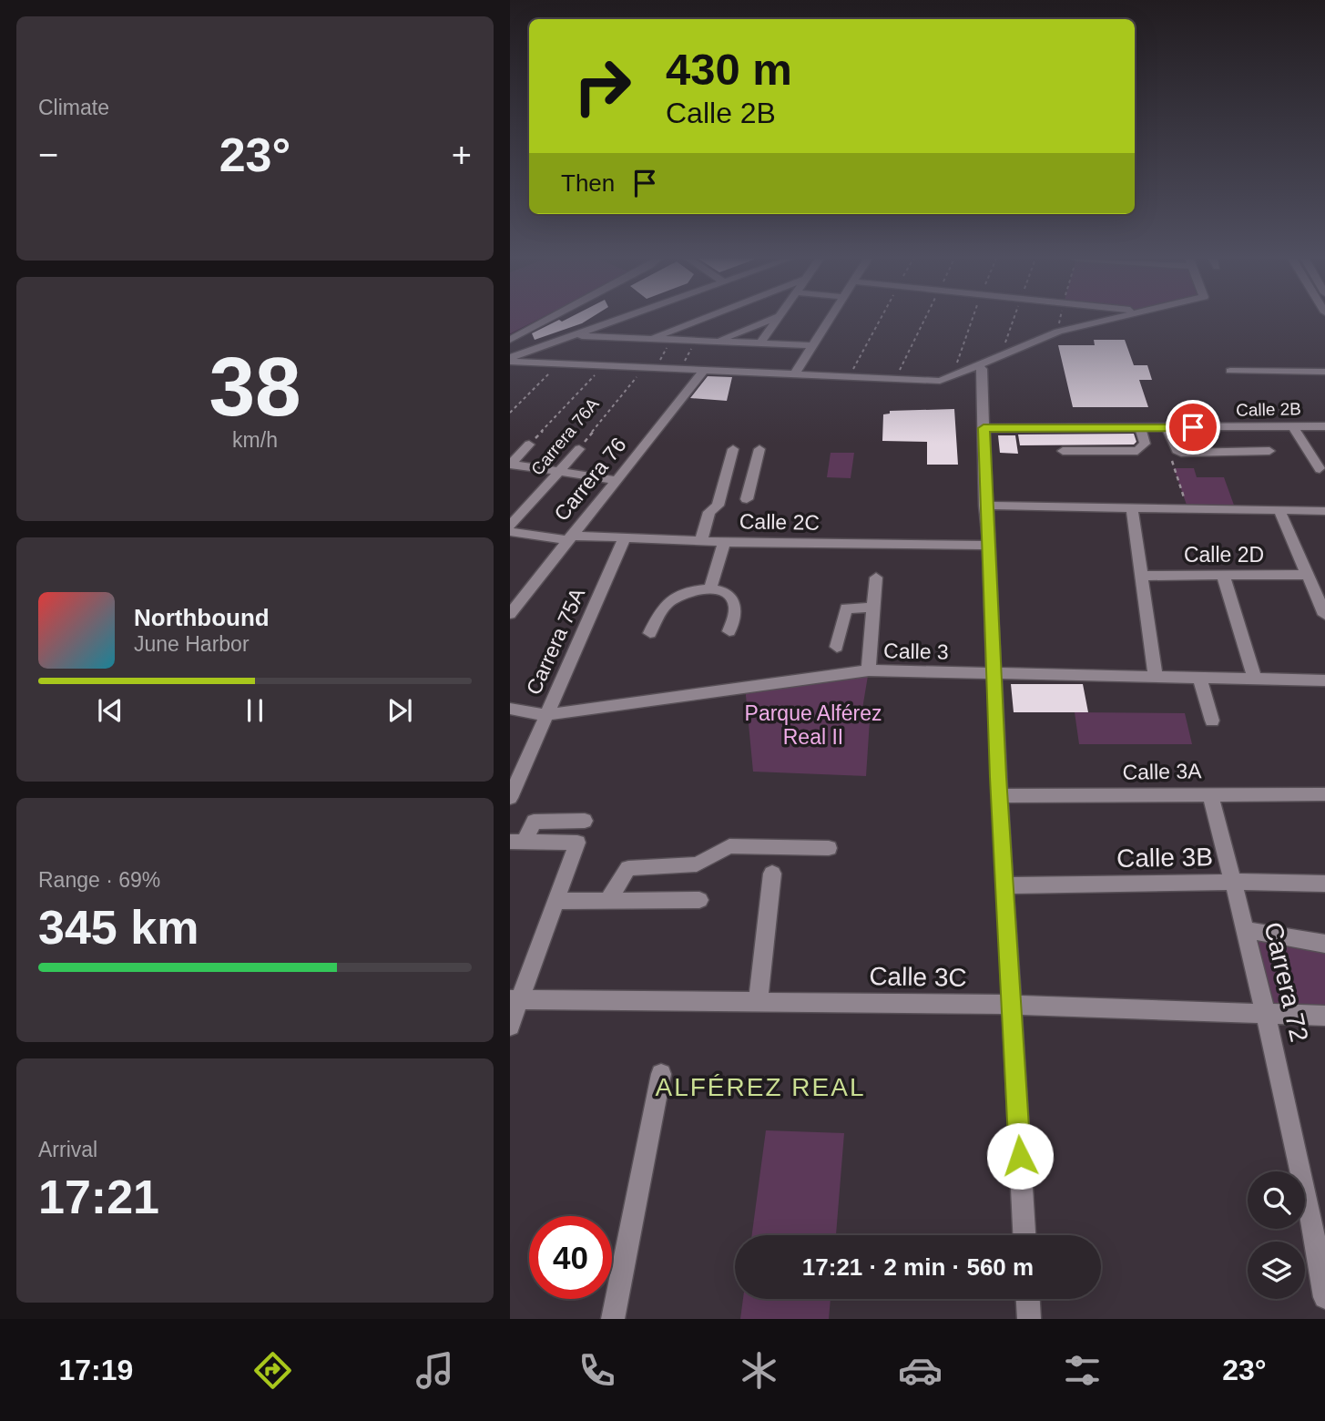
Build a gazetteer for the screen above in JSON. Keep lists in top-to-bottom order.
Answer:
{
  "streets": {
    "street": [
      "Calle 2B",
      "Carrera 76A",
      "Carrera 76",
      "Calle 2C",
      "Calle 2D",
      "Carrera 75A",
      "Calle 3",
      "Calle 3A",
      "Calle 3B",
      "Calle 3C",
      "Carrera 72"
    ]
  },
  "crossings": [
    ["Carrera 76", "Calle 2C"],
    ["Calle 2C", "Carrera 75A"],
    ["Carrera 75A", "Calle 3"],
    ["Calle 3A", "Carrera 72"],
    ["Calle 3B", "Carrera 72"],
    ["Calle 3C", "Carrera 72"]
  ],
  "districts": ["ALFÉREZ REAL"],
  "parks": ["Parque Alférez Real II"],
  "page": {
    "tile": [
      "Climate",
      ["38", "km/h"],
      ["Range · 69%", "345 km"],
      ["Arrival", "17:21"]
    ],
    "turn": ["430 m", "Calle 2B"],
    "heat": ["−", "23°", "+"],
    "then": "Then",
    "song": ["Northbound", "June Harbor"],
    "limit": "40",
    "trip": "17:21 · 2 min · 560 m",
    "tabs": ["17:19", "23°"]
  }
}
